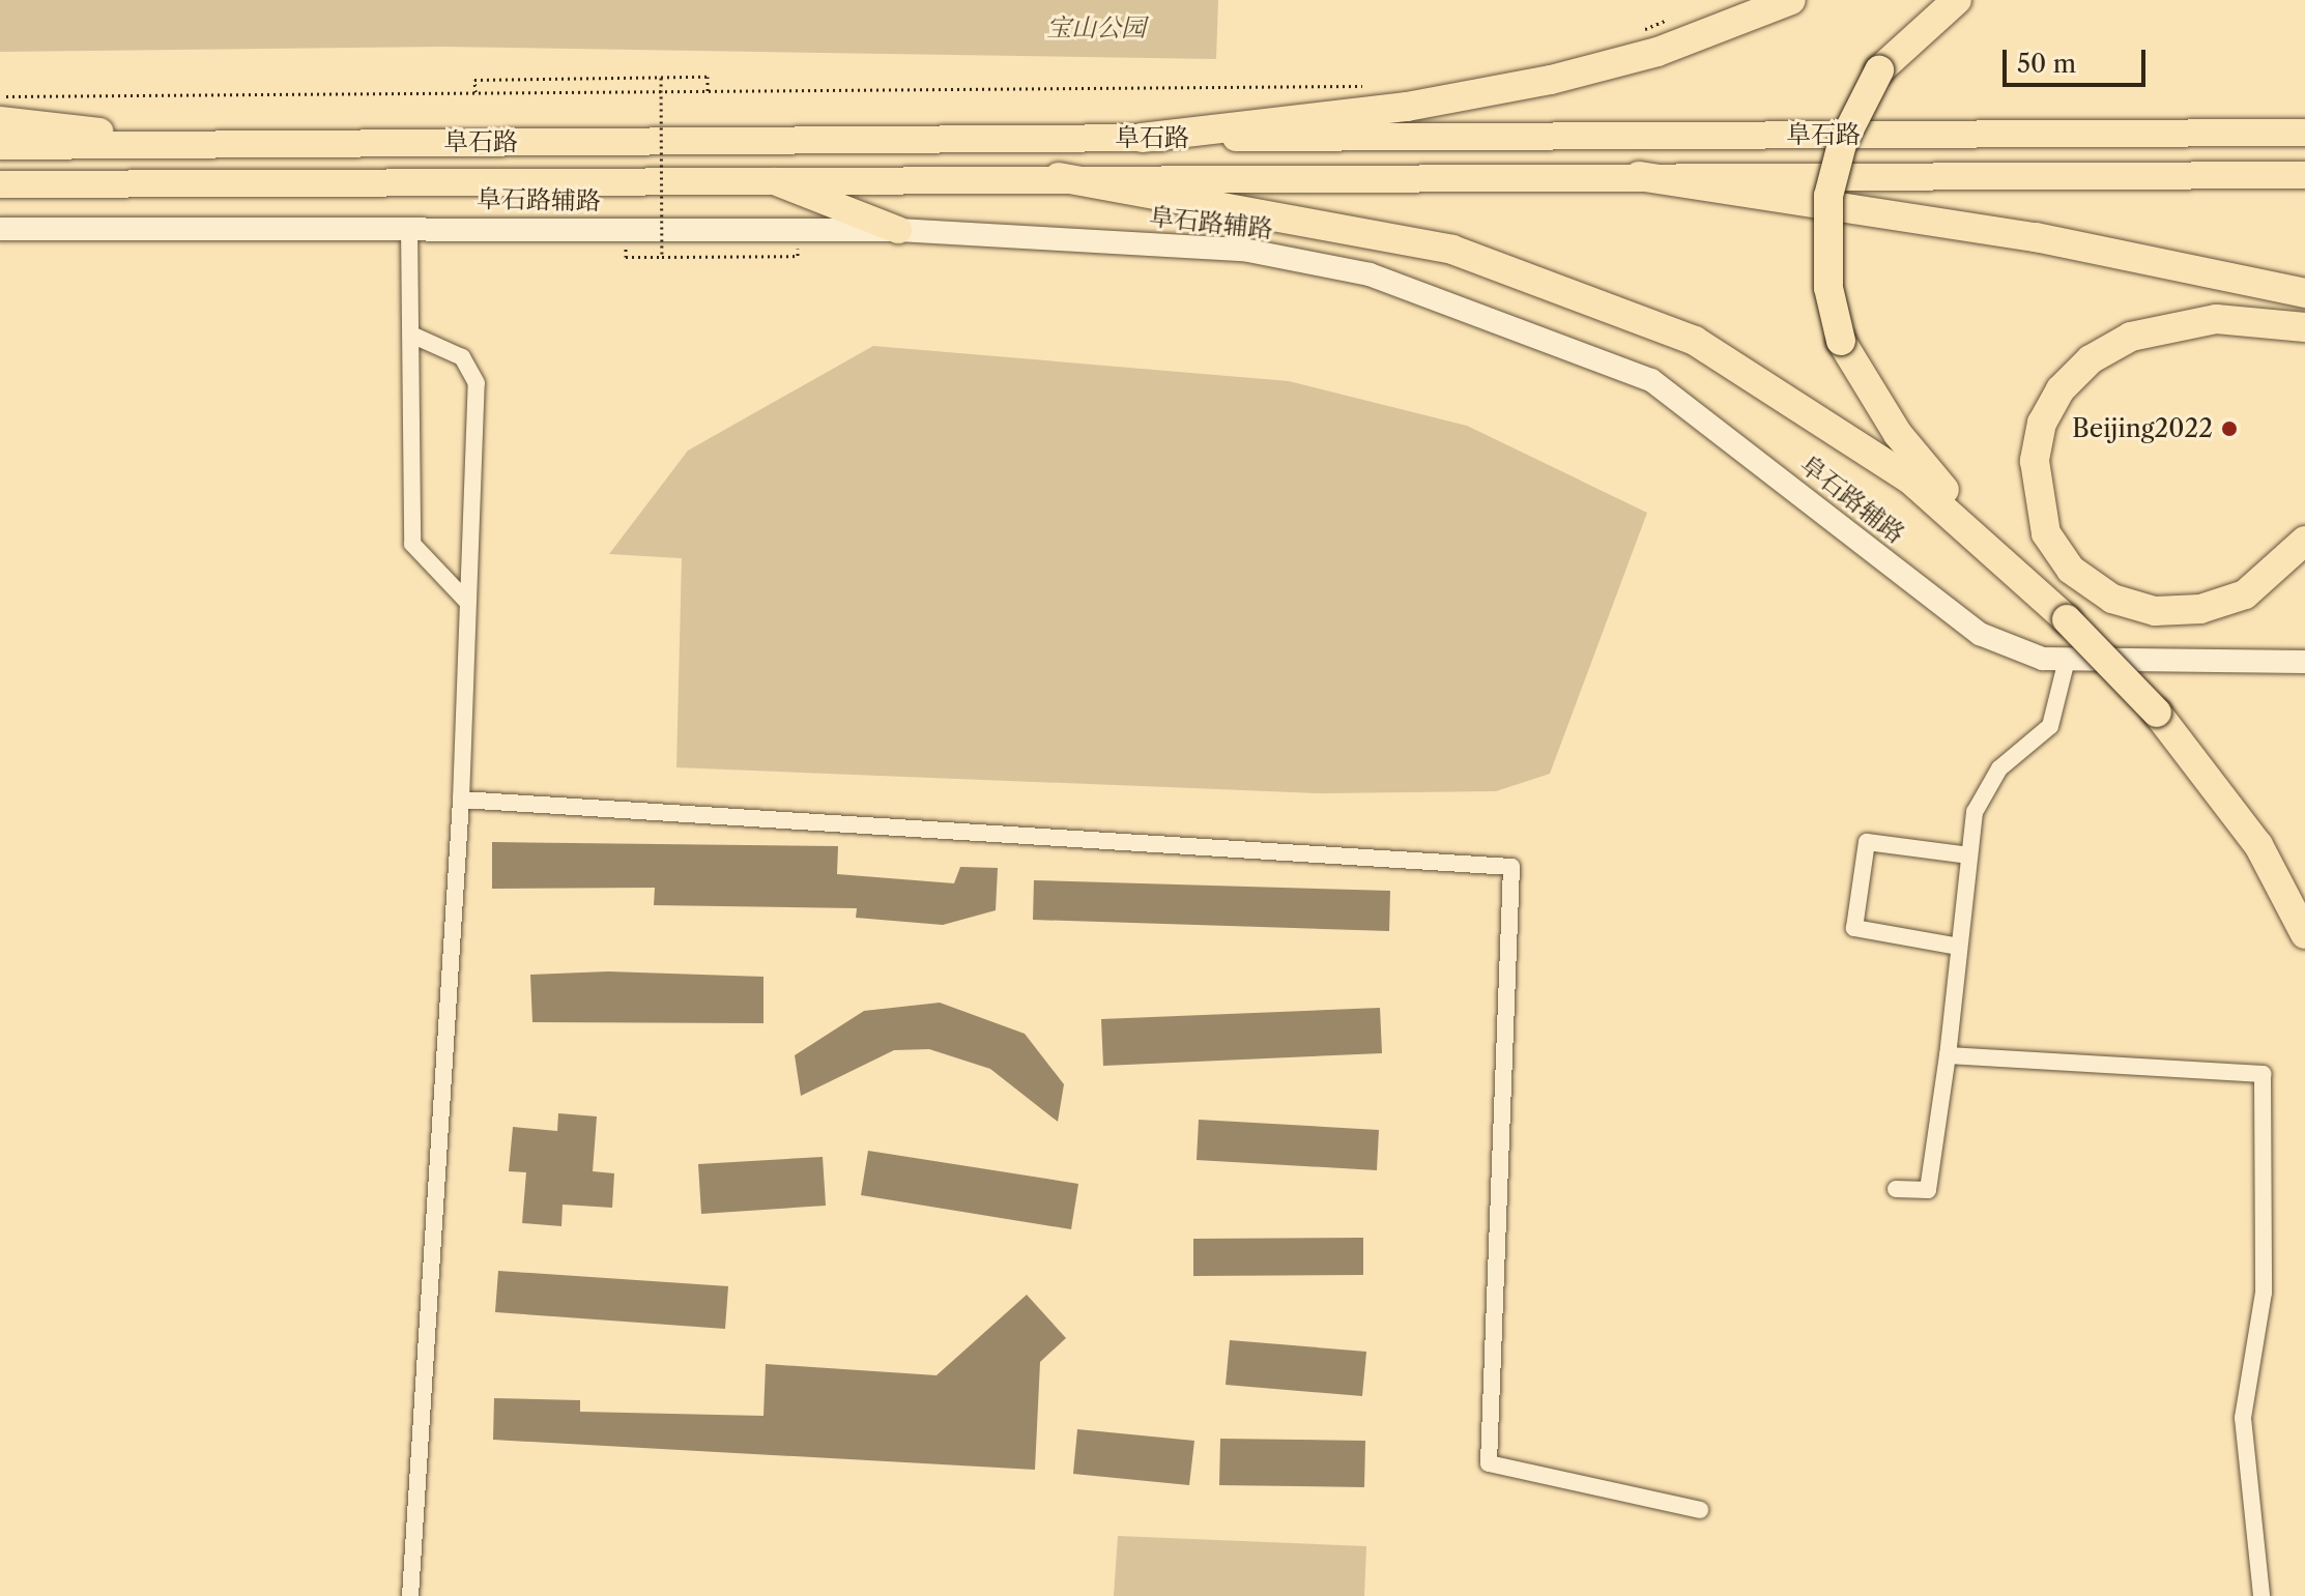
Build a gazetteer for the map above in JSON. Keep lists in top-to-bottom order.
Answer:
{
  "streets": {
    "highway": ["阜石路"],
    "main road": ["阜石路辅路"]
  },
  "parks": ["宝山公园"],
  "places": ["Beijing2022"],
  "scale_bar": "50 m"
}
